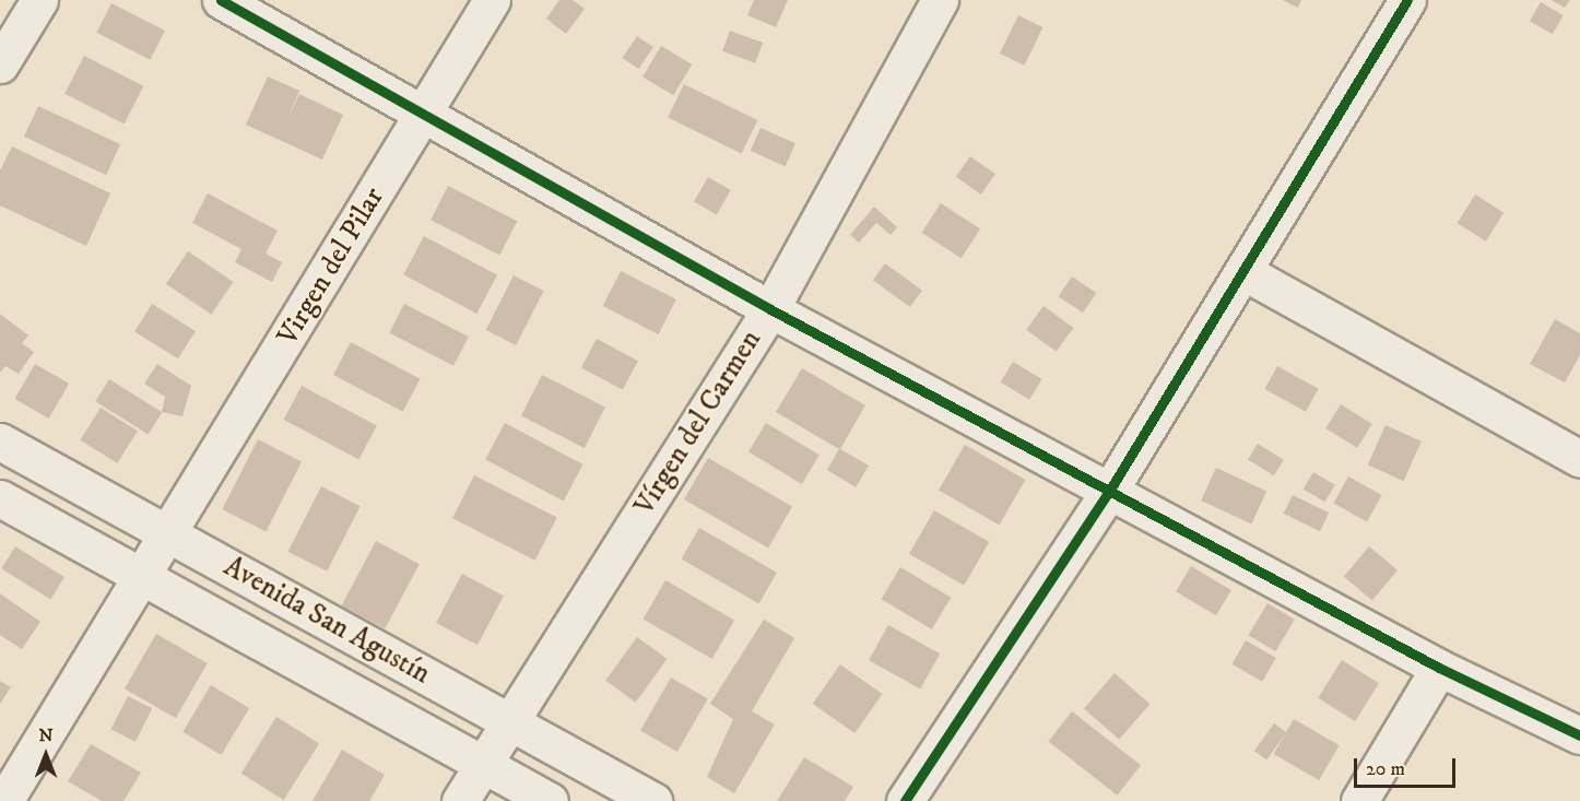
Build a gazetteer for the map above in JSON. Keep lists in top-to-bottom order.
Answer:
{
  "streets": {
    "street": ["Virgen del Pilar", "Vírgen del Carmen", "Avenida San Agustín"]
  },
  "crossings": [
    ["Virgen del Pilar", "Avenida San Agustín"],
    ["Vírgen del Carmen", "Avenida San Agustín"]
  ],
  "scale_bar": "20 m",
  "north": "top"
}
